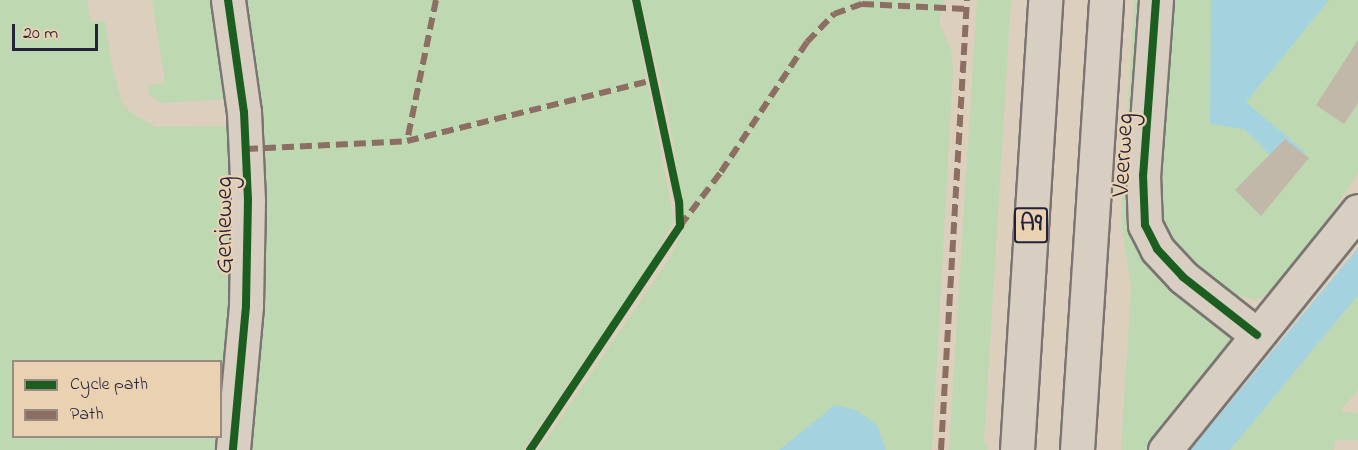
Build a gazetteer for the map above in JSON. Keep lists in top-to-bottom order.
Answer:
{
  "streets": {
    "main road": ["Veerweg", "Genieweg", "A9"]
  },
  "legend": ["Cycle path", "Path"],
  "scale_bar": "20 m"
}
